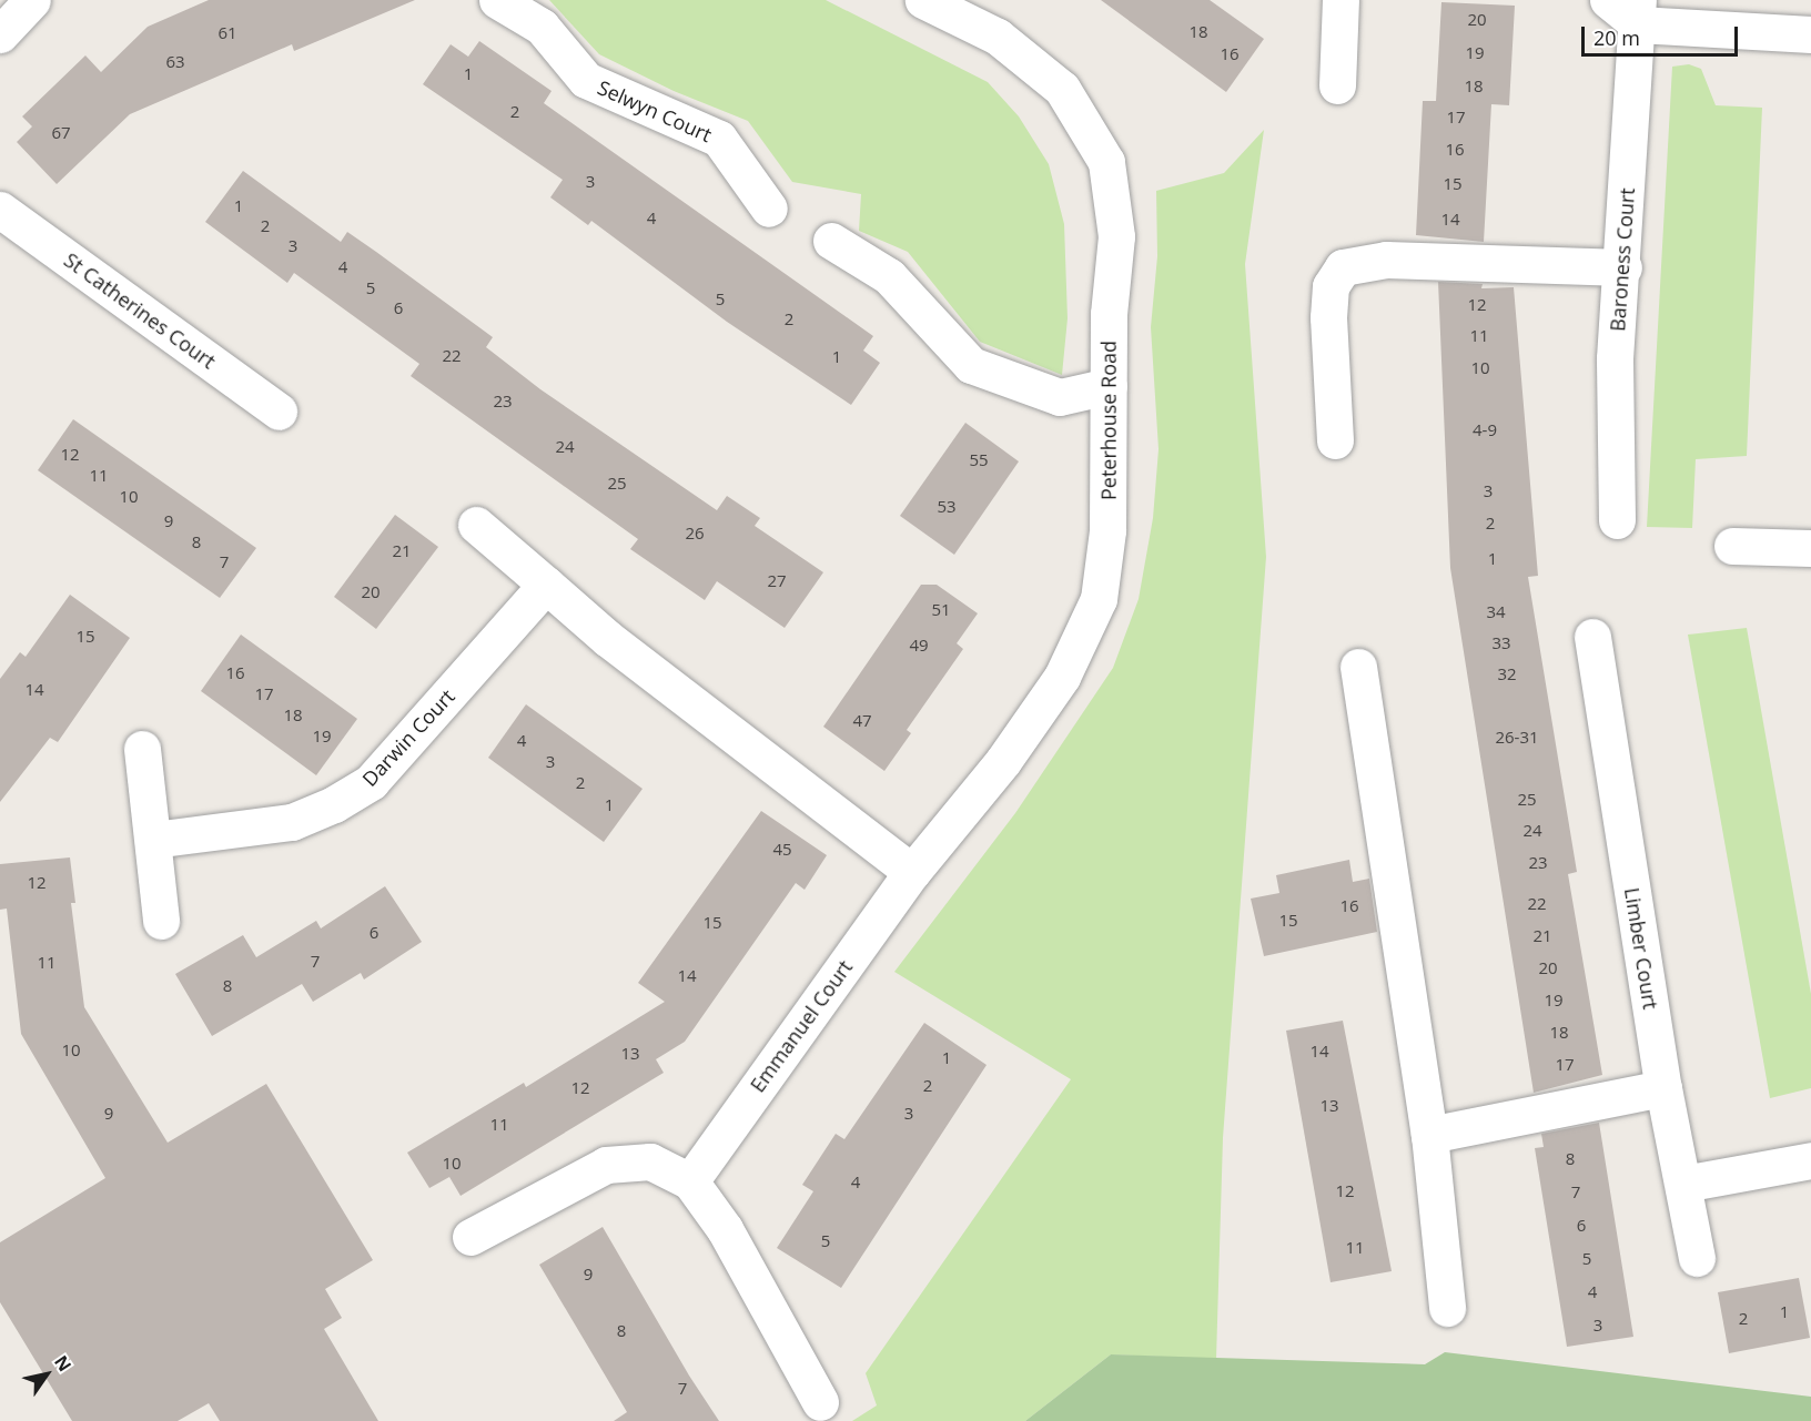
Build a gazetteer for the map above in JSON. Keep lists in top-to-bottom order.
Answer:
{
  "streets": {
    "street": [
      "Selwyn Court",
      "Baroness Court",
      "St Catherines Court",
      "Peterhouse Road",
      "Darwin Court",
      "Limber Court",
      "Emmanuel Court"
    ]
  },
  "crossings": [
    ["Peterhouse Road", "Emmanuel Court"]
  ],
  "house_numbers": [
    "20",
    "18",
    "61",
    "19",
    "16",
    "63",
    "1",
    "18",
    "2",
    "17",
    "67",
    "16",
    "3",
    "15",
    "1",
    "4",
    "14",
    "2",
    "3",
    "4",
    "5",
    "5",
    "12",
    "6",
    "2",
    "11",
    "22",
    "1",
    "10",
    "23",
    "4-9",
    "24",
    "12",
    "55",
    "11",
    "25",
    "3",
    "10",
    "53",
    "9",
    "2",
    "26",
    "8",
    "21",
    "1",
    "7",
    "27",
    "20",
    "51",
    "34",
    "15",
    "33",
    "49",
    "16",
    "32",
    "14",
    "17",
    "18",
    "47",
    "19",
    "26-31",
    "4",
    "3",
    "2",
    "25",
    "1",
    "24",
    "45",
    "23",
    "12",
    "22",
    "16",
    "15",
    "15",
    "6",
    "21",
    "7",
    "11",
    "20",
    "14",
    "8",
    "19",
    "18",
    "10",
    "14",
    "13",
    "1",
    "17",
    "2",
    "12",
    "13",
    "9",
    "3",
    "11",
    "8",
    "10",
    "4",
    "12",
    "7",
    "6",
    "5",
    "11",
    "5",
    "9",
    "4",
    "1",
    "2",
    "3",
    "8",
    "7"
  ],
  "scale_bar": "20 m",
  "north": "top right"
}
